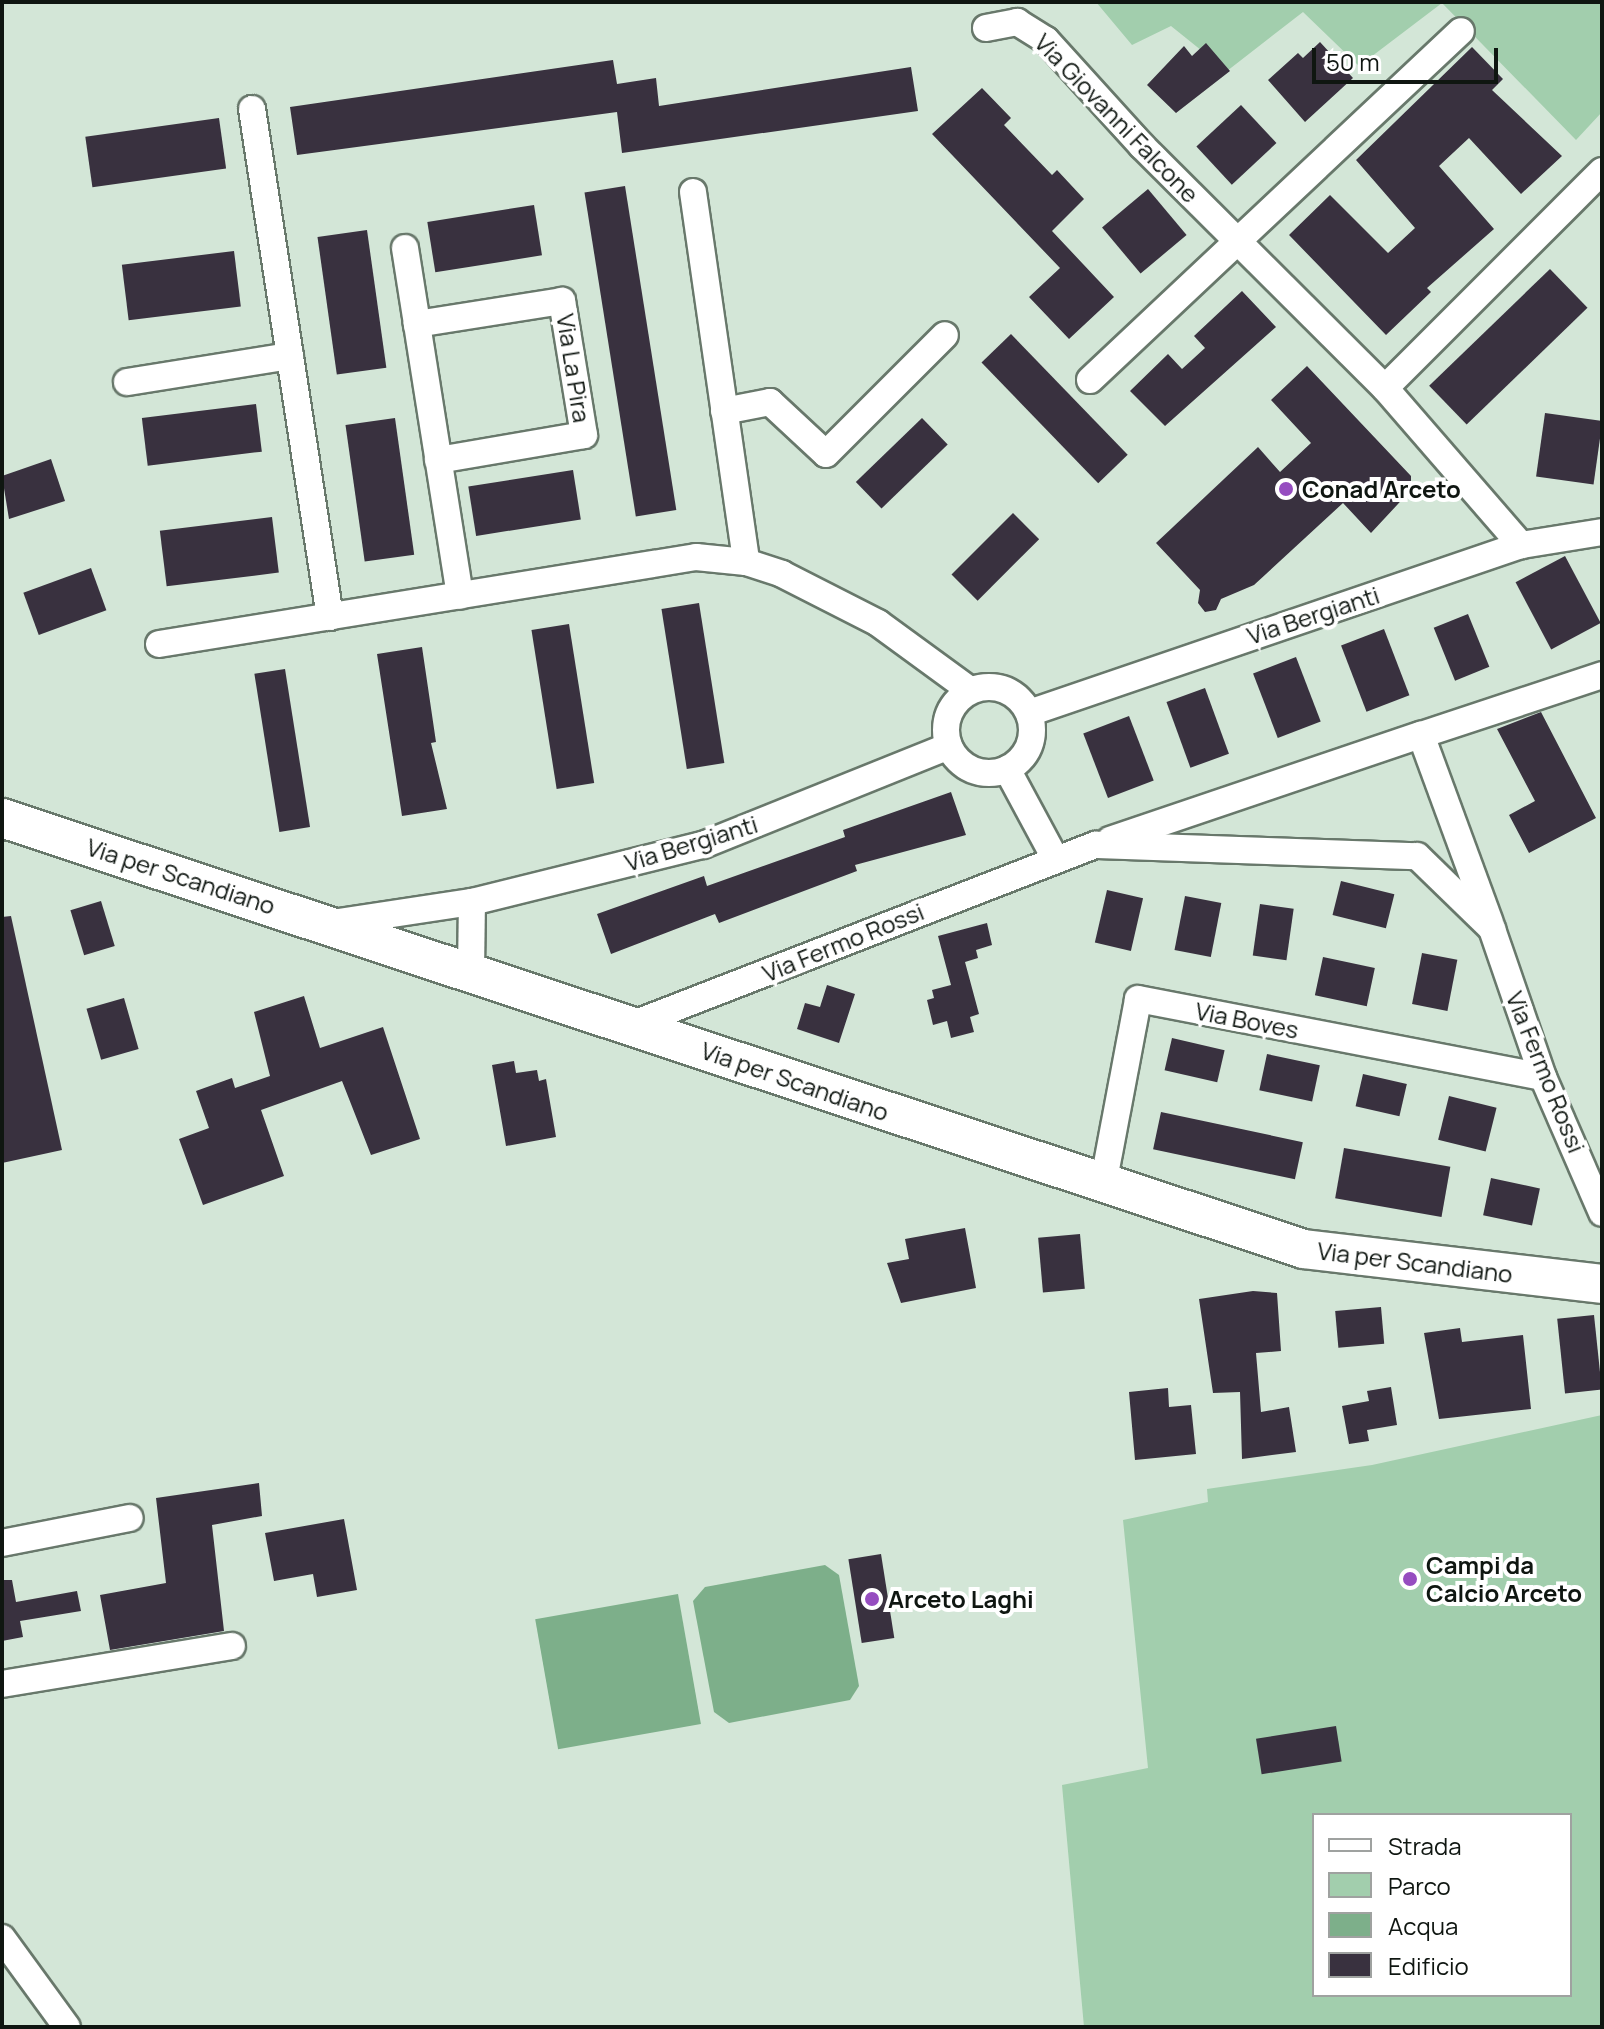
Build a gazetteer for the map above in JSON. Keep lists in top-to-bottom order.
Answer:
{
  "streets": {
    "street": [
      "Via Giovanni Falcone",
      "Via La Pira",
      "Via Bergianti",
      "Via per Scandiano",
      "Via Fermo Rossi",
      "Via Boves"
    ]
  },
  "crossings": [
    ["Via Giovanni Falcone", "Via Bergianti"],
    ["Via Bergianti", "Via per Scandiano"],
    ["Via per Scandiano", "Via Fermo Rossi"],
    ["Via per Scandiano", "Via Boves"],
    ["Via Fermo Rossi", "Via Boves"]
  ],
  "places": ["Conad Arceto", "Campi da Calcio Arceto", "Arceto Laghi"],
  "legend": [
    "Strada",
    "Parco",
    "Acqua",
    "Edificio"
  ],
  "scale_bar": "50 m"
}
